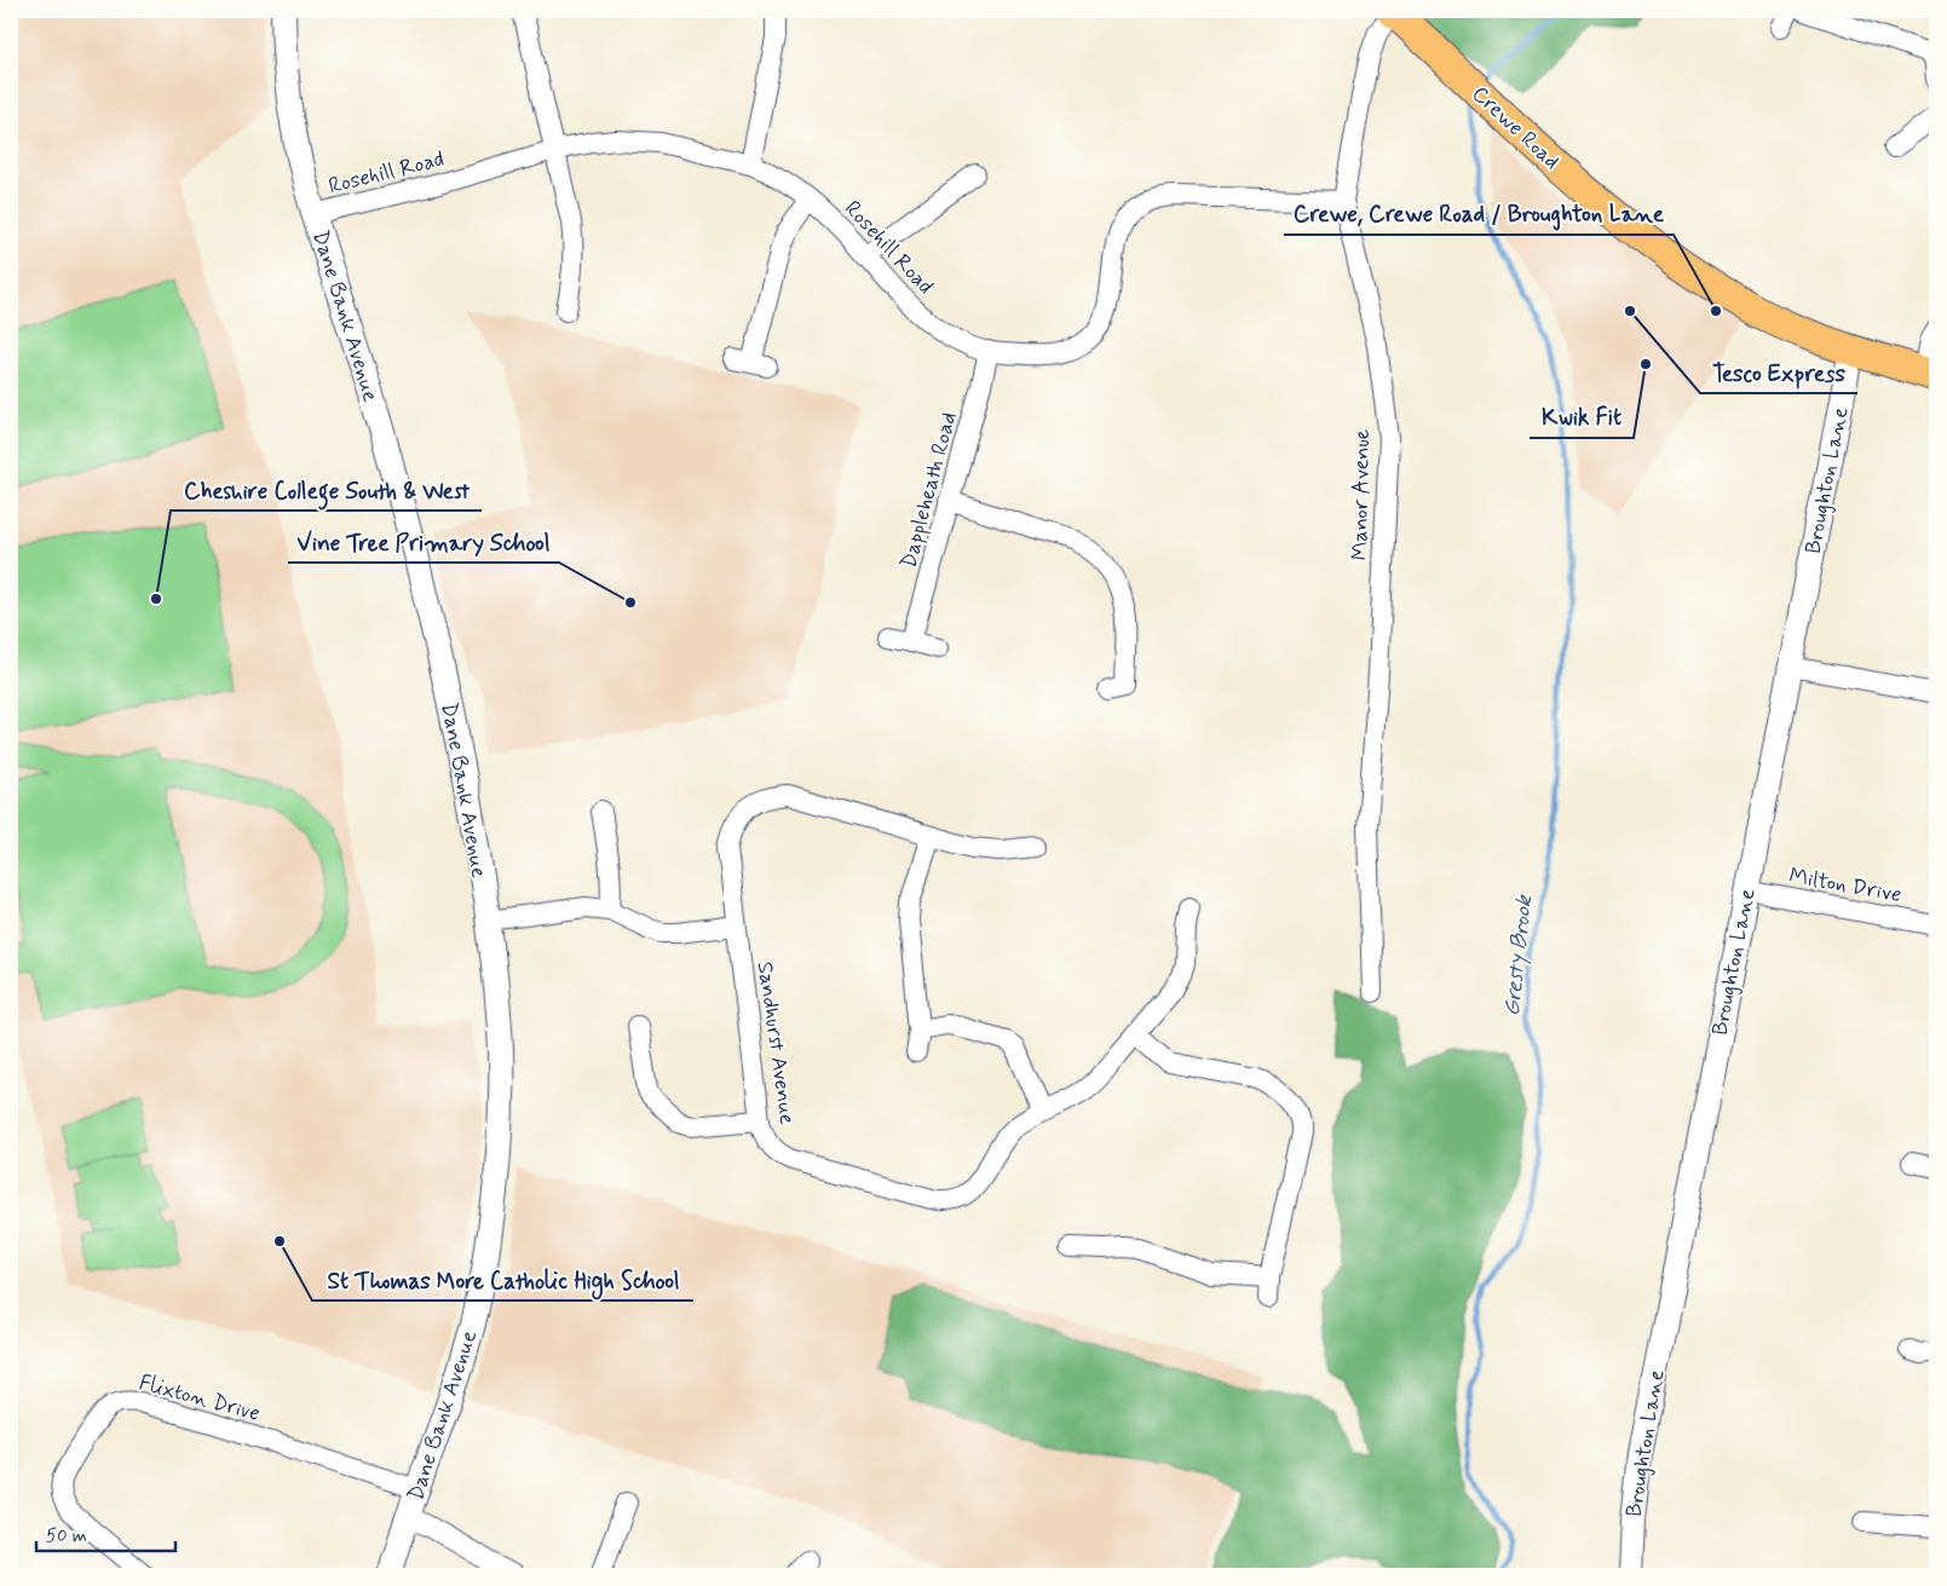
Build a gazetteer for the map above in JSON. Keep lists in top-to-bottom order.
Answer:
{
  "streets": {
    "main road": ["Crewe Road"],
    "street": [
      "Rosehill Road",
      "Dane Bank Avenue",
      "Broughton Lane",
      "Dappleheath Road",
      "Manor Avenue",
      "Milton Drive",
      "Sandhurst Avenue",
      "Flixton Drive"
    ]
  },
  "crossings": [
    ["Crewe Road", "Broughton Lane"],
    ["Crewe Road", "Manor Avenue"],
    ["Rosehill Road", "Dane Bank Avenue"],
    ["Rosehill Road", "Dappleheath Road"],
    ["Rosehill Road", "Manor Avenue"],
    ["Dane Bank Avenue", "Flixton Drive"],
    ["Broughton Lane", "Milton Drive"]
  ],
  "water": ["Gresty Brook"],
  "places": [
    "Tesco Express",
    "Crewe, Crewe Road / Broughton Lane",
    "Kwik Fit",
    "Cheshire College South & West",
    "Vine Tree Primary School",
    "St Thomas More Catholic High School"
  ],
  "scale_bar": "50 m"
}
